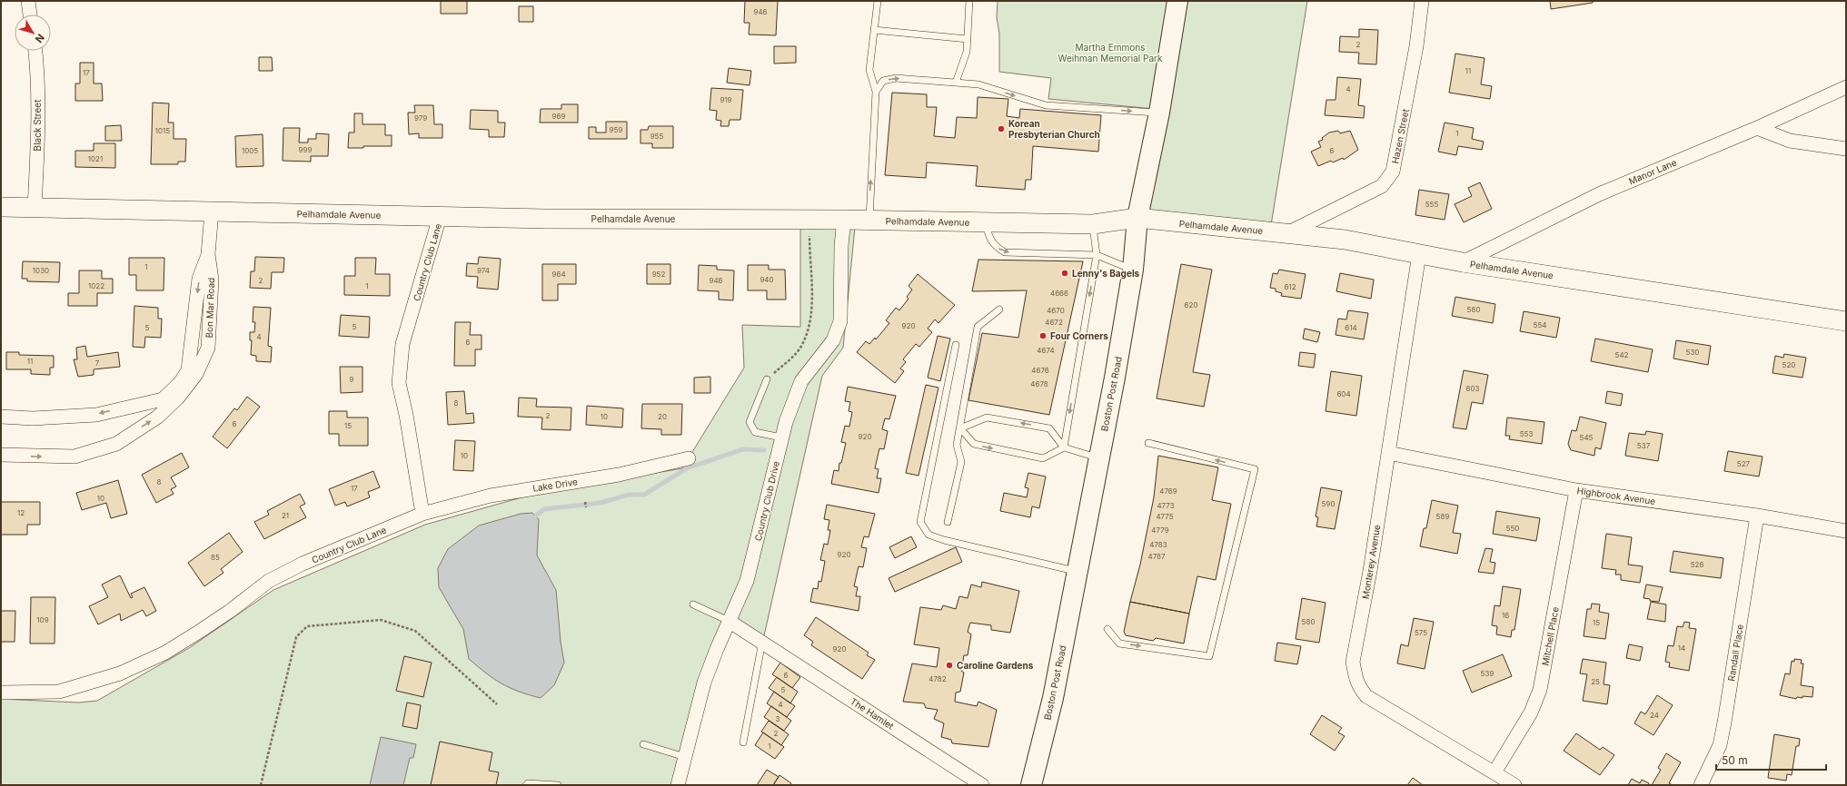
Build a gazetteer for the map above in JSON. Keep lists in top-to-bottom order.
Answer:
{
  "streets": {
    "main road": ["Boston Post Road"],
    "street": [
      "Black Street",
      "Hazen Street",
      "Manor Lane",
      "Pelhamdale Avenue",
      "Country Club Lane",
      "Bon Mar Road",
      "Lake Drive",
      "Highbrook Avenue",
      "Country Club Drive",
      "Monterey Avenue",
      "Mitchell Place",
      "Randall Place",
      "The Hamlet"
    ]
  },
  "crossings": [
    ["Black Street", "Pelhamdale Avenue"],
    ["Hazen Street", "Pelhamdale Avenue"],
    ["Manor Lane", "Pelhamdale Avenue"],
    ["Pelhamdale Avenue", "Country Club Lane"],
    ["Pelhamdale Avenue", "Bon Mar Road"],
    ["Pelhamdale Avenue", "Boston Post Road"],
    ["Pelhamdale Avenue", "Country Club Drive"],
    ["Pelhamdale Avenue", "Monterey Avenue"],
    ["Country Club Lane", "Lake Drive"],
    ["Highbrook Avenue", "Monterey Avenue"],
    ["Highbrook Avenue", "Mitchell Place"],
    ["Highbrook Avenue", "Randall Place"],
    ["Country Club Drive", "The Hamlet"],
    ["Monterey Avenue", "Mitchell Place"]
  ],
  "parks": ["Martha Emmons Weihman Memorial Park"],
  "places": [
    "Korean Presbyterian Church",
    "Lenny's Bagels",
    "Four Corners",
    "Caroline Gardens"
  ],
  "house_numbers": [
    "946",
    "2",
    "11",
    "17",
    "4",
    "919",
    "969",
    "979",
    "959",
    "1015",
    "1",
    "955",
    "999",
    "1005",
    "6",
    "1021",
    "555",
    "1",
    "1030",
    "974",
    "964",
    "952",
    "940",
    "2",
    "946",
    "1022",
    "1",
    "612",
    "4666",
    "620",
    "560",
    "4670",
    "4672",
    "554",
    "920",
    "5",
    "5",
    "614",
    "4",
    "6",
    "4674",
    "530",
    "542",
    "11",
    "7",
    "520",
    "4676",
    "9",
    "4678",
    "603",
    "604",
    "8",
    "2",
    "10",
    "20",
    "6",
    "15",
    "553",
    "920",
    "545",
    "537",
    "10",
    "527",
    "8",
    "17",
    "4769",
    "10",
    "590",
    "4773",
    "12",
    "21",
    "4775",
    "589",
    "550",
    "4779",
    "4783",
    "920",
    "4787",
    "85",
    "526",
    "16",
    "109",
    "580",
    "15",
    "575",
    "14",
    "920",
    "539",
    "6",
    "4782",
    "25",
    "5",
    "4",
    "24",
    "3",
    "2",
    "1"
  ],
  "scale_bar": "50 m",
  "north": "bottom right"
}
